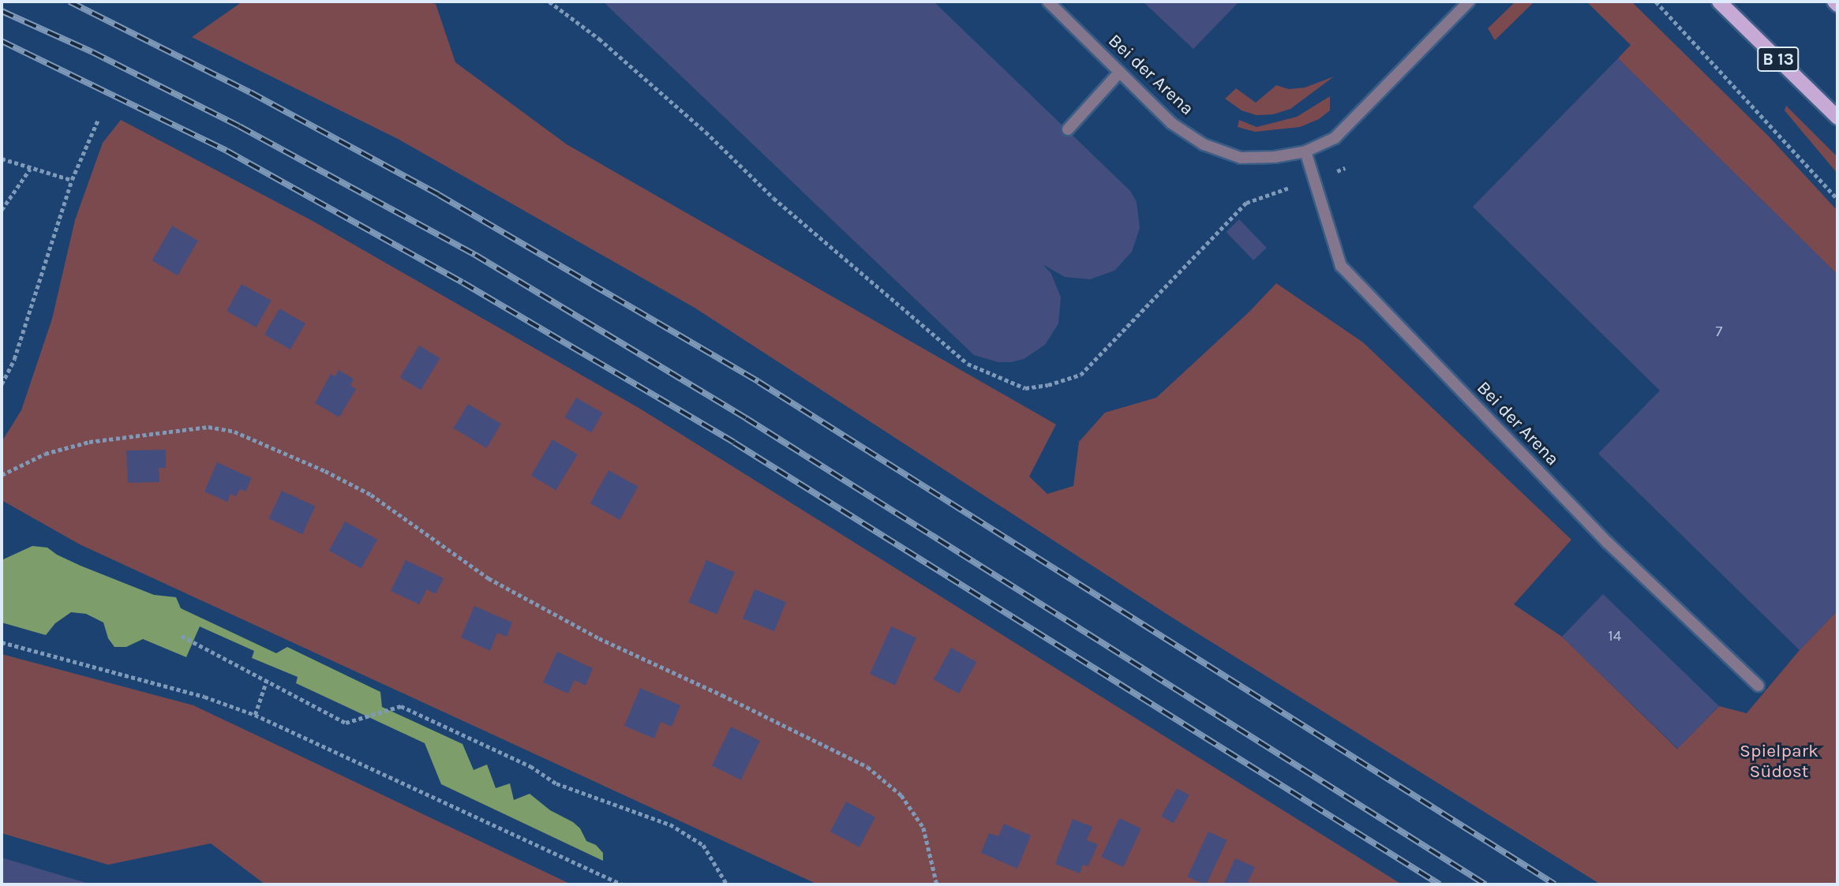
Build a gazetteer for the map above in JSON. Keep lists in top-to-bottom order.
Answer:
{
  "streets": {
    "main road": ["B 13"],
    "street": ["Bei der Arena"]
  },
  "parks": ["Spielpark Südost"],
  "house_numbers": ["7", "14"]
}
